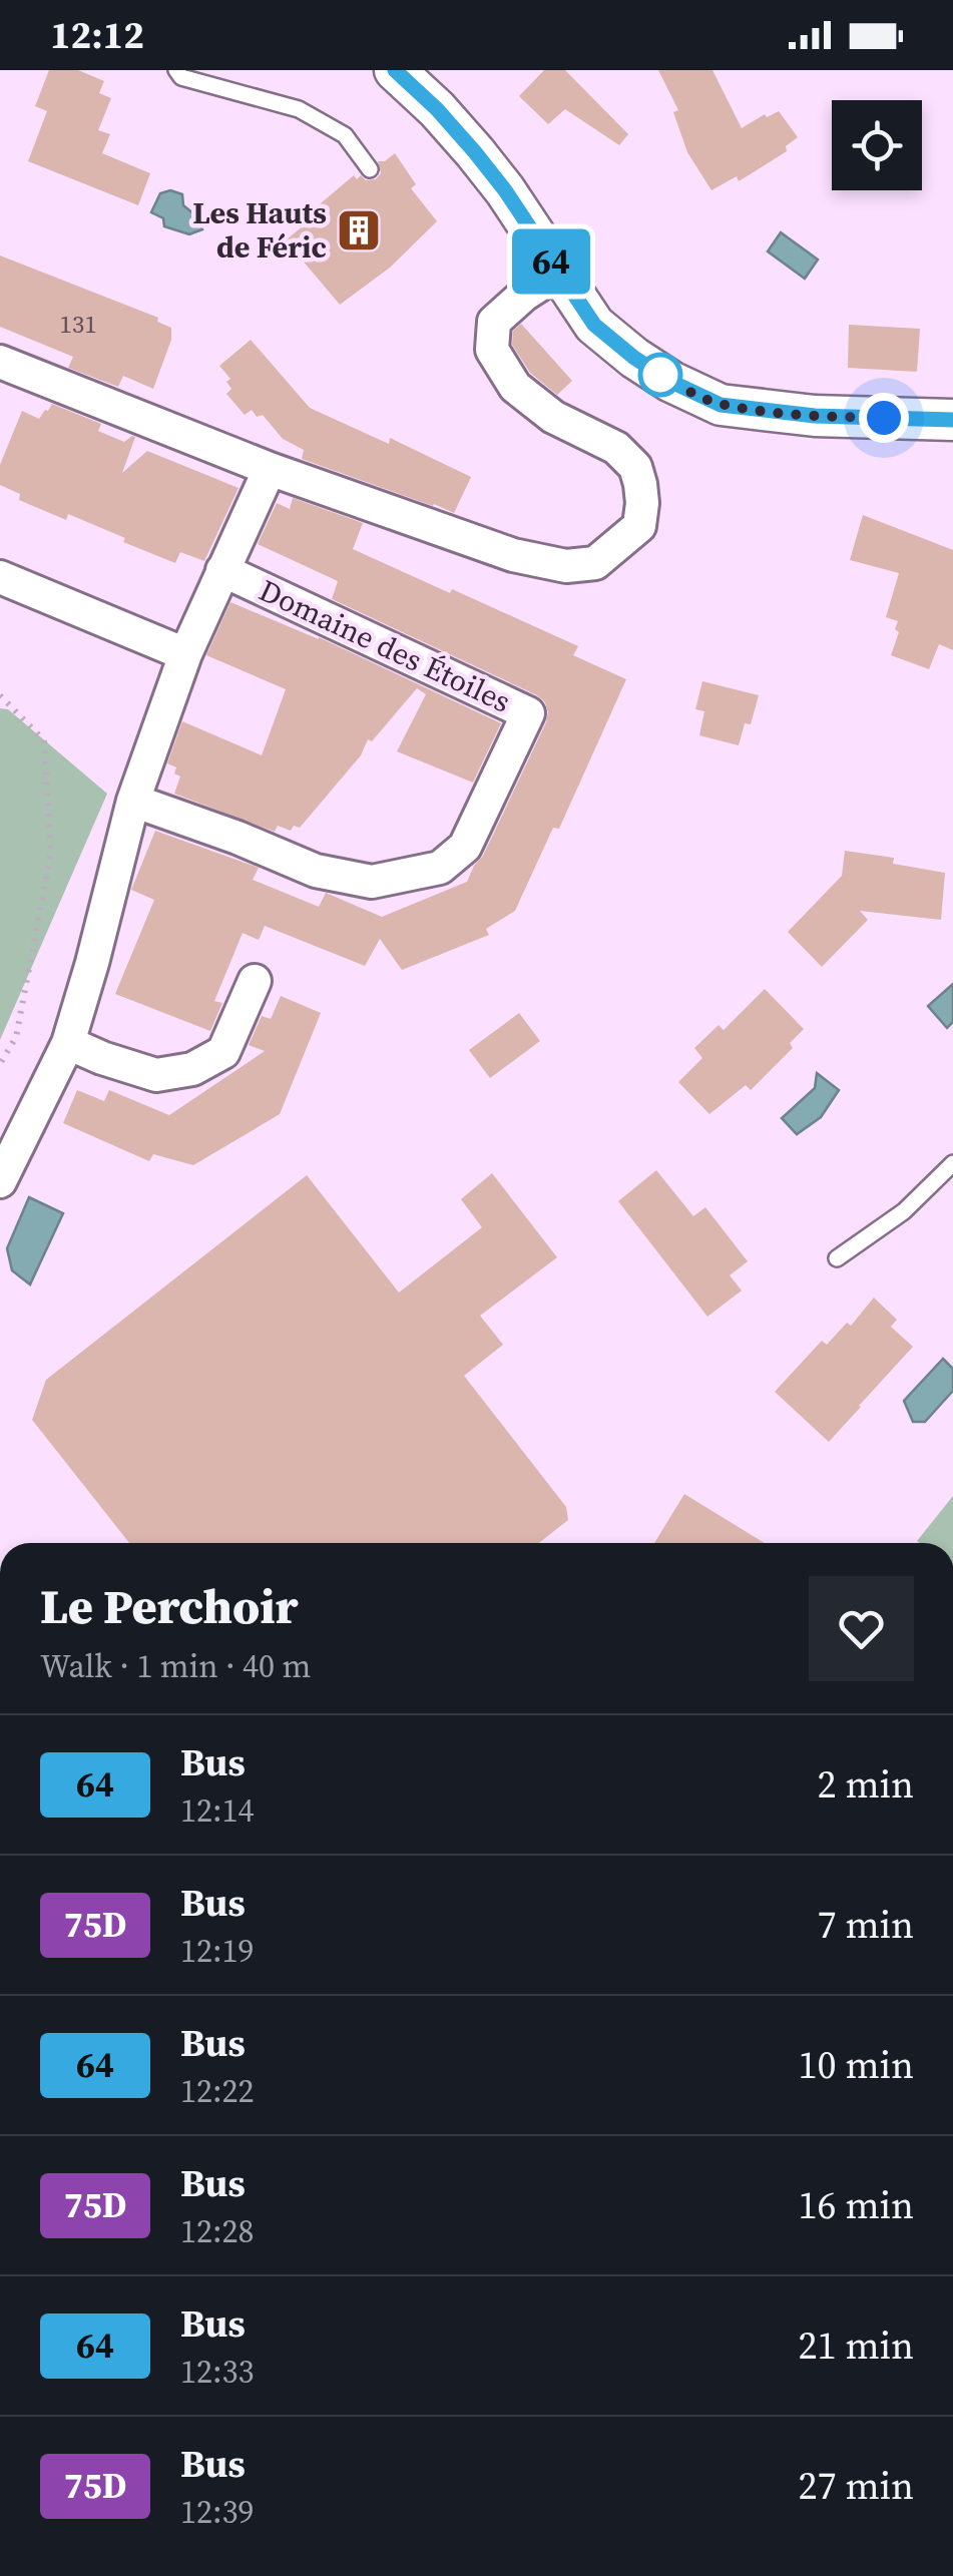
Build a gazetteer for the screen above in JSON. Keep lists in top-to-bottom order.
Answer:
{
  "streets": {
    "street": ["Domaine des Étoiles"]
  },
  "places": {
    "building": ["Les Hauts de Féric"]
  },
  "lines": ["bus line 64"],
  "house_numbers": ["131"],
  "page": {
    "status": "12:12",
    "on_map": "64",
    "heading": ["Le Perchoir", "Walk · 1 min · 40 m"],
    "list": [
      {
        "mark": "64",
        "name": "Bus",
        "note": "12:14",
        "value": "2 min"
      },
      {
        "mark": "75D",
        "name": "Bus",
        "note": "12:19",
        "value": "7 min"
      },
      {
        "mark": "64",
        "name": "Bus",
        "note": "12:22",
        "value": "10 min"
      },
      {
        "mark": "75D",
        "name": "Bus",
        "note": "12:28",
        "value": "16 min"
      },
      {
        "mark": "64",
        "name": "Bus",
        "note": "12:33",
        "value": "21 min"
      },
      {
        "mark": "75D",
        "name": "Bus",
        "note": "12:39",
        "value": "27 min"
      }
    ]
  }
}
